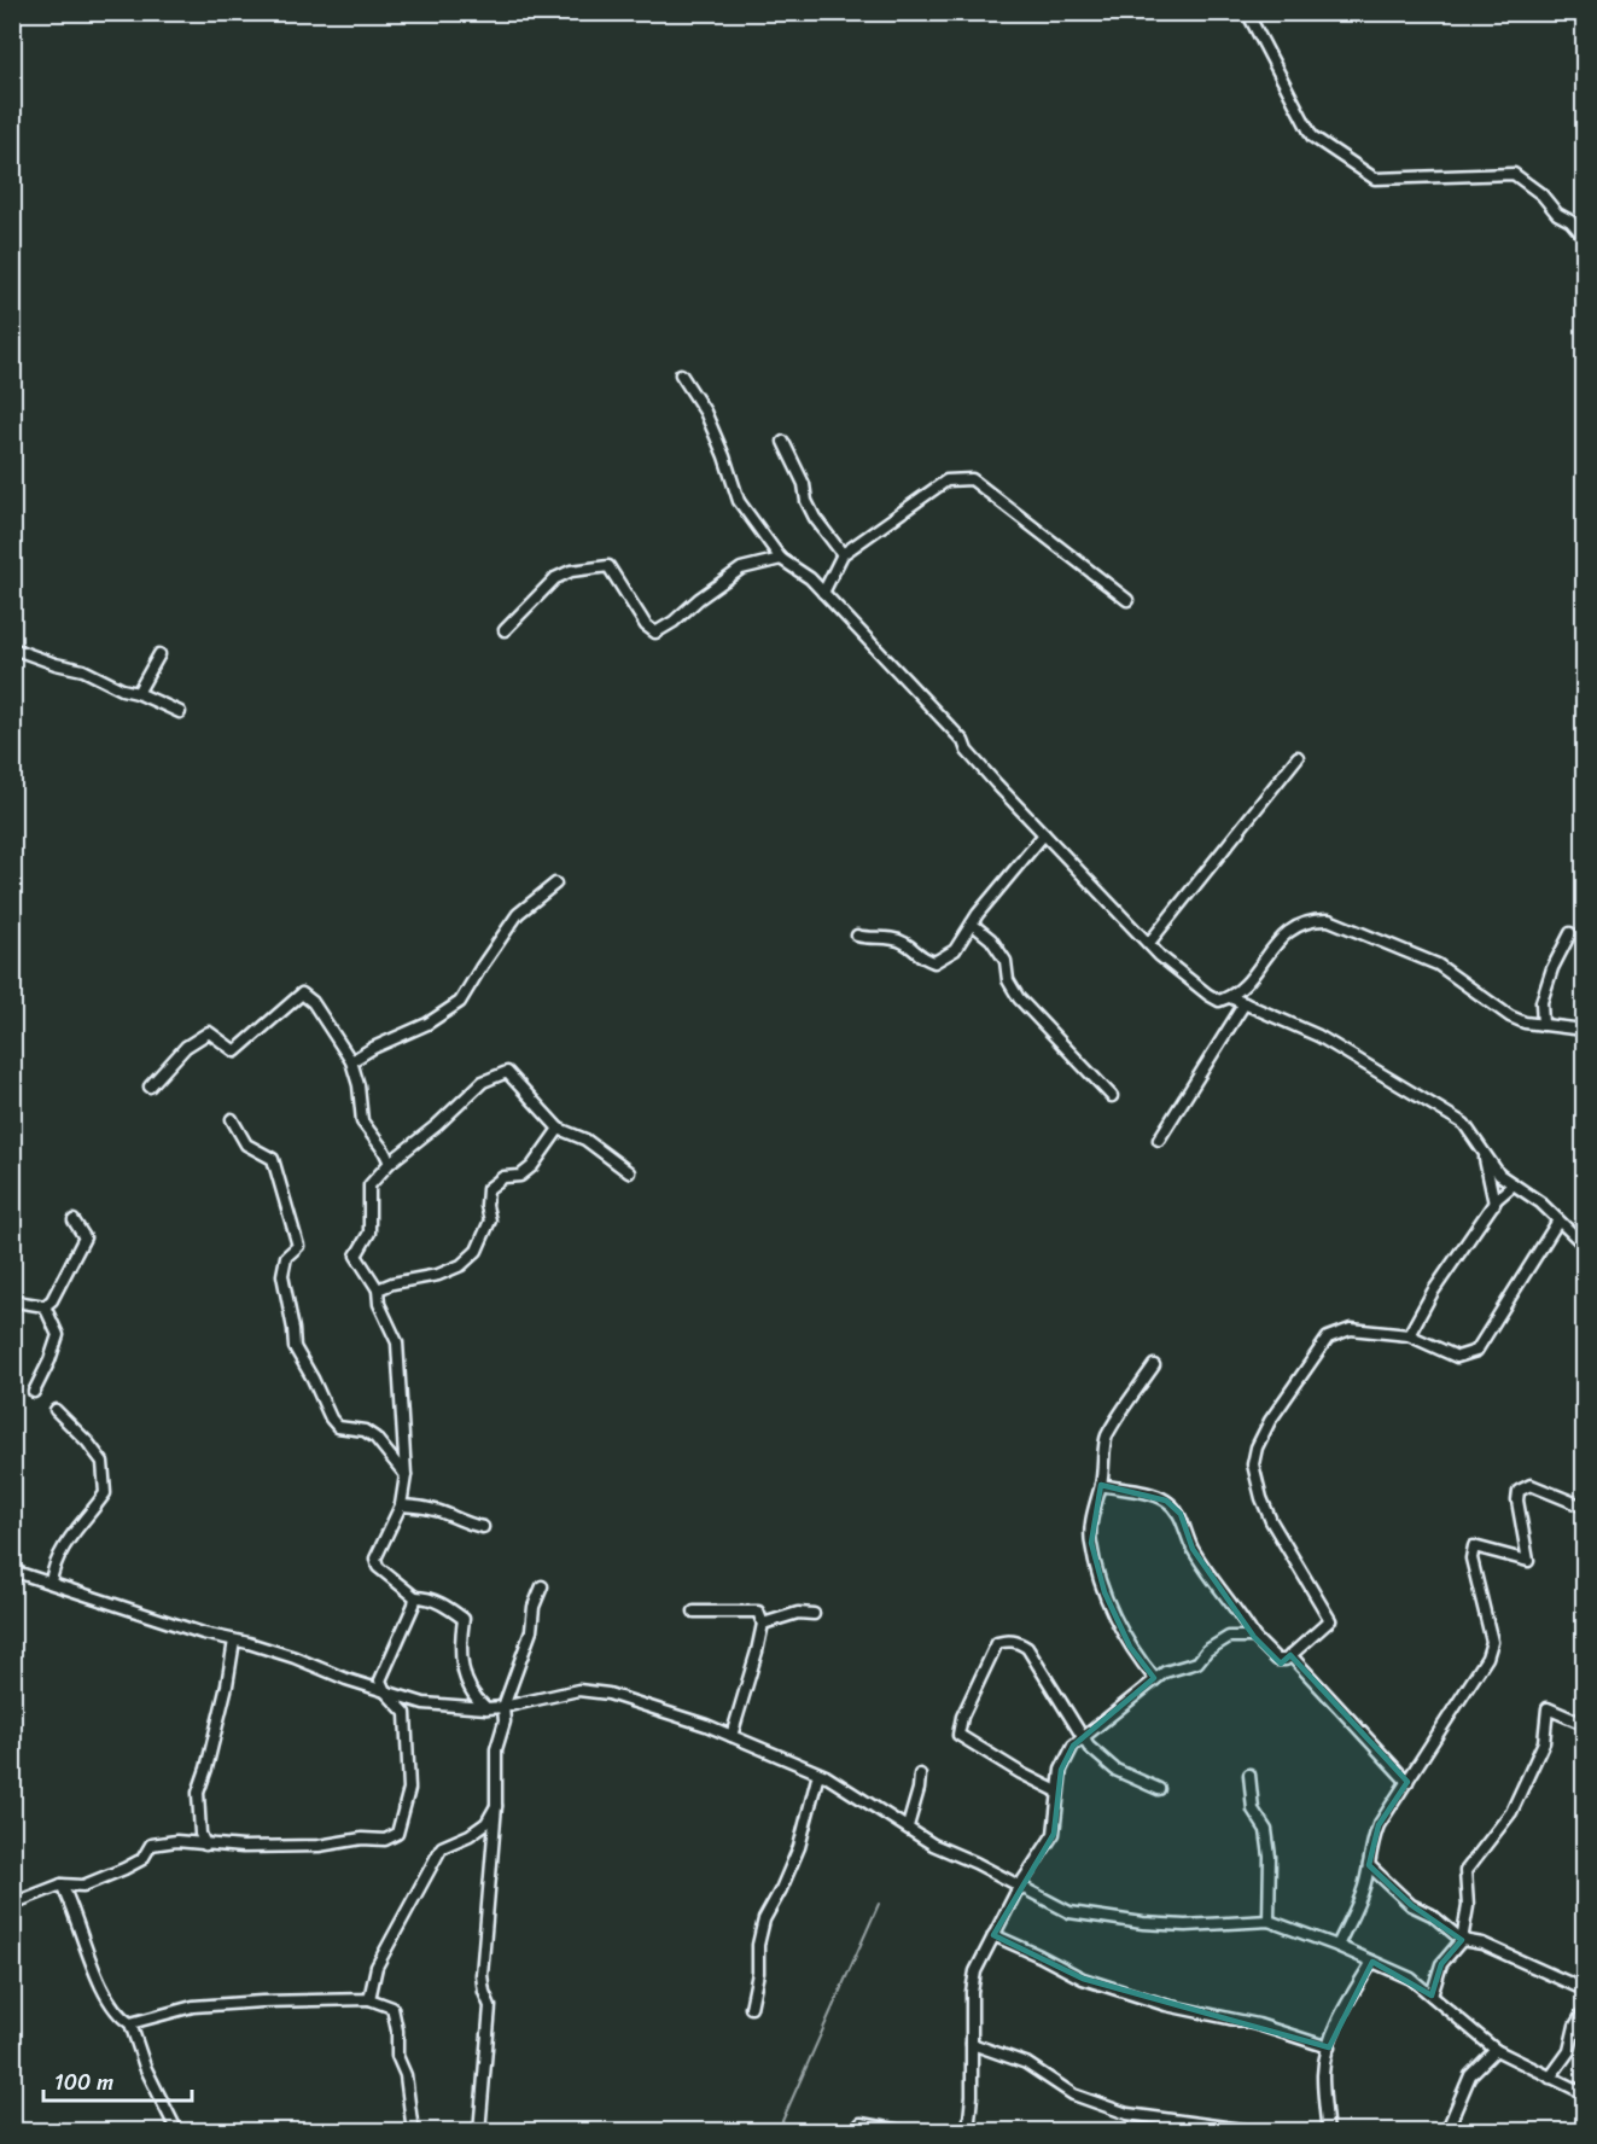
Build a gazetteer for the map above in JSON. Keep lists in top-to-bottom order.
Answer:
{
  "scale_bar": "100 m"
}
